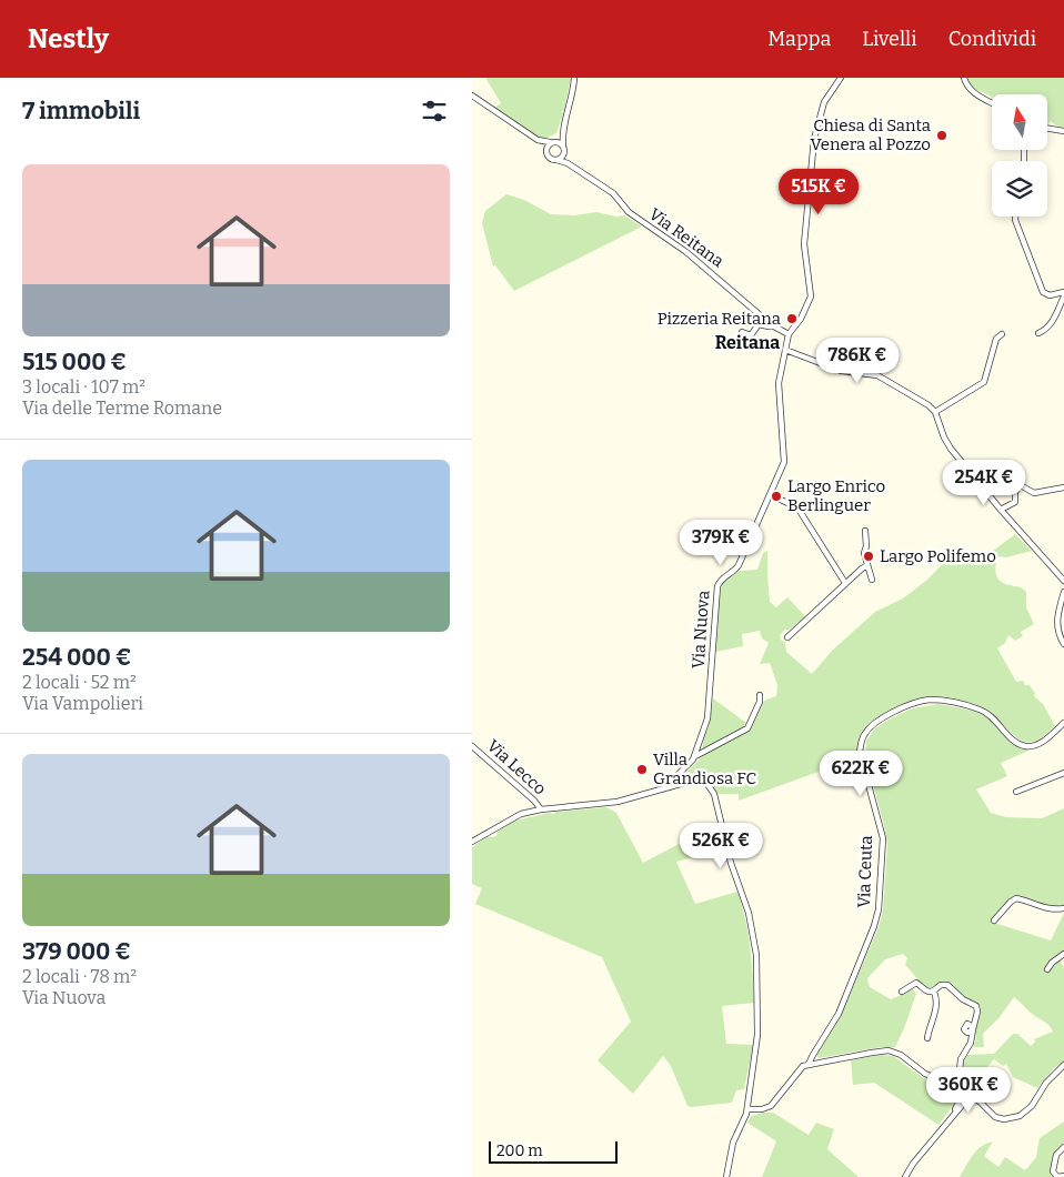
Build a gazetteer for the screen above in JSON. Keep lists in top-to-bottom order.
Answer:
{
  "streets": {
    "street": [
      "Via Reitana",
      "Via Nuova",
      "Via Lecco",
      "Via Ceuta"
    ]
  },
  "crossings": [
    ["Via Reitana", "Via Nuova"]
  ],
  "districts": ["Reitana"],
  "places": [
    "Chiesa di Santa Venera al Pozzo",
    "Pizzeria Reitana",
    "Largo Enrico Berlinguer",
    "Largo Polifemo",
    "Villa Grandiosa FC"
  ],
  "scale_bar": "200 m",
  "north": "top",
  "page": {
    "header": "Nestly",
    "nav": ["Mappa", "Livelli", "Condividi"],
    "heading": "7 immobili",
    "list": [
      {
        "name": "515 000 €",
        "note": "3 locali · 107 m² · Via delle Terme Romane"
      },
      {
        "name": "254 000 €",
        "note": "2 locali · 52 m² · Via Vampolieri"
      },
      {
        "name": "379 000 €",
        "note": "2 locali · 78 m² · Via Nuova"
      }
    ],
    "price": [
      "515K €",
      "786K €",
      "254K €",
      "379K €",
      "622K €",
      "526K €",
      "360K €"
    ],
    "scale": "200 m"
  }
}
